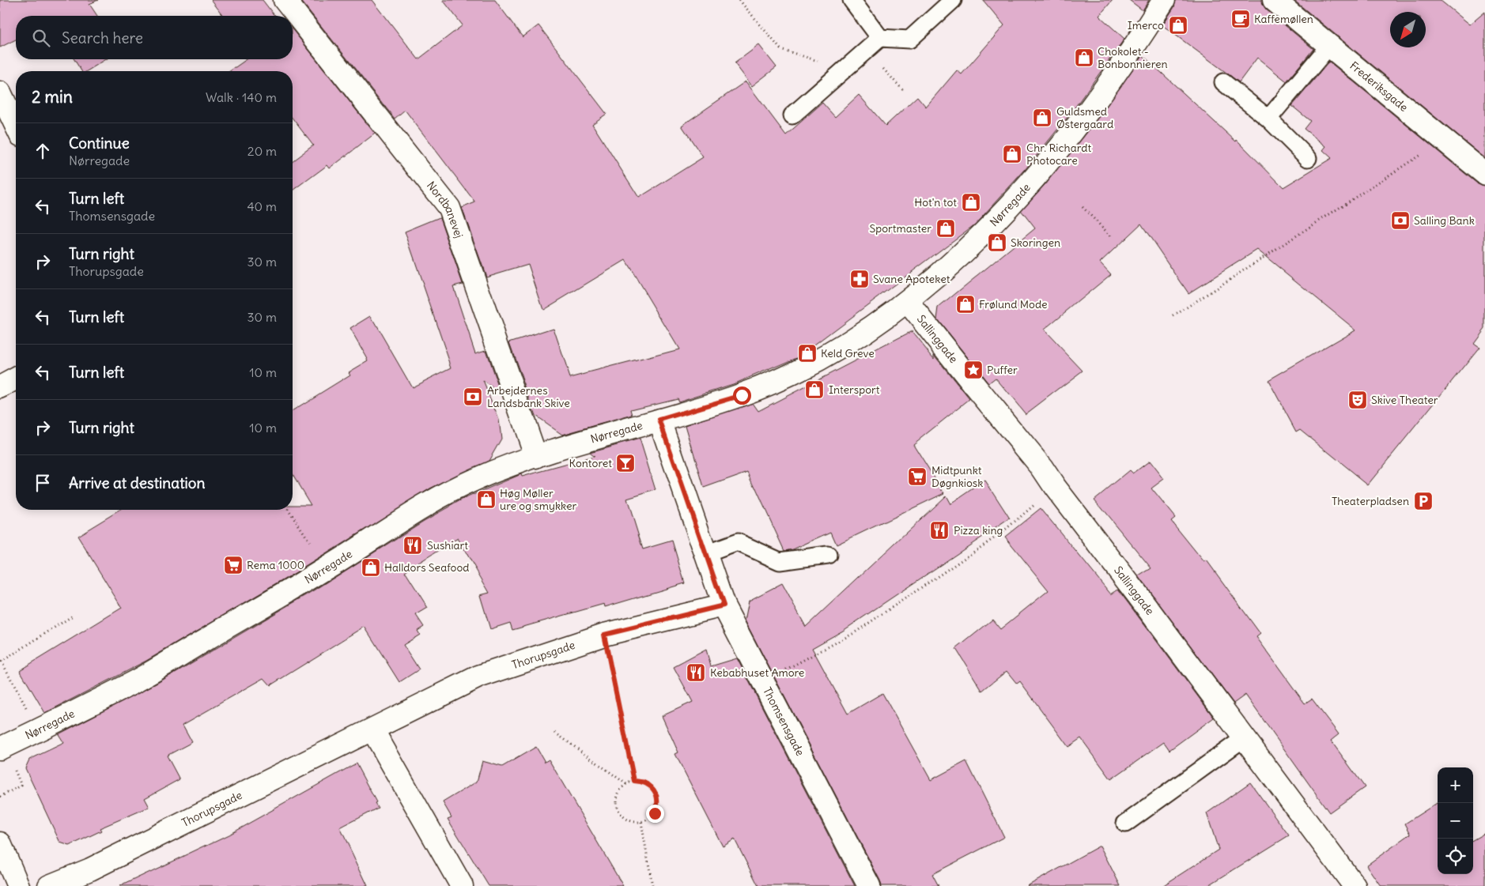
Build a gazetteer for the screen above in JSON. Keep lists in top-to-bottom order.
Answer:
{
  "streets": {
    "street": [
      "Frederiksgade",
      "Nørregade",
      "Nordbanevej",
      "Sallinggade",
      "Thorupsgade",
      "Thomsensgade"
    ]
  },
  "crossings": [
    ["Nørregade", "Nordbanevej"],
    ["Nørregade", "Sallinggade"],
    ["Nørregade", "Thomsensgade"],
    ["Thorupsgade", "Thomsensgade"]
  ],
  "places": {
    "cafe": ["Kaffemøllen"],
    "shop": [
      "Imerco",
      "Chokolet - Bonbonnieren",
      "Guldsmed Østergaard",
      "Chr. Richardt Photocare",
      "Hot'n tot",
      "Sportmaster",
      "Skoringen",
      "Frølund Mode",
      "Keld Greve",
      "Intersport",
      "Høg Møller ure og smykker",
      "Halldors Seafood"
    ],
    "bank": ["Salling Bank", "Arbejdernes Landsbank Skive"],
    "pharmacy": ["Svane Apoteket"],
    "place": ["Puffer"],
    "theatre": ["Skive Theater"],
    "bar": ["Kontoret"],
    "supermarket": ["Midtpunkt Døgnkiosk", "Rema 1000"],
    "parking": ["Theaterpladsen"],
    "restaurant": ["Pizza king", "Sushiart", "Kebabhuset Amore"]
  },
  "north": "bottom left",
  "page": {
    "search": "Search here",
    "heading": ["2 min", "Walk · 140 m"],
    "list": [
      ["Continue", "Nørregade", "20 m"],
      ["Turn left", "Thomsensgade", "40 m"],
      ["Turn right", "Thorupsgade", "30 m"],
      ["Turn left", "30 m"],
      ["Turn left", "10 m"],
      ["Turn right", "10 m"],
      "Arrive at destination"
    ],
    "map_buttons": ["+", "−"]
  }
}
